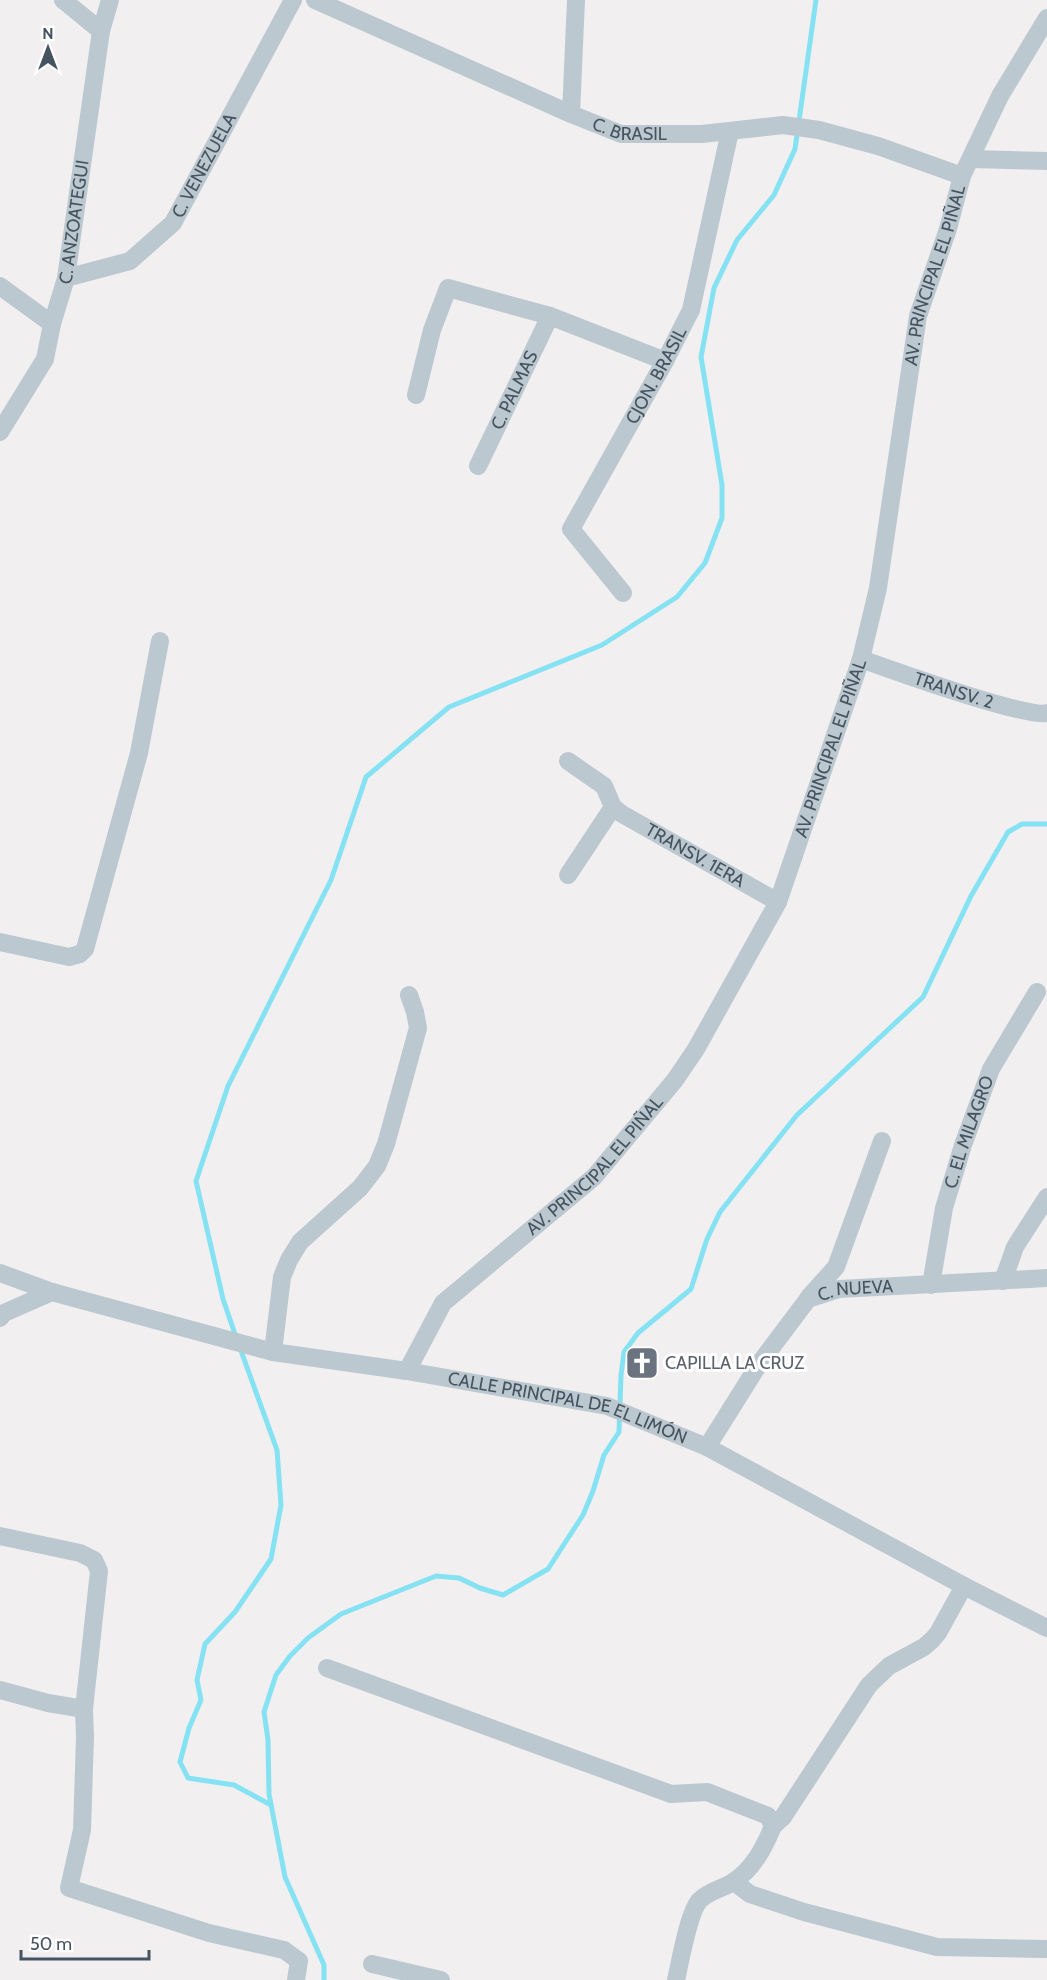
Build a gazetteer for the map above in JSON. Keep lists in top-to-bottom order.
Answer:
{
  "streets": {
    "street": [
      "C. BRASIL",
      "C. VENEZUELA",
      "C. ANZOATEGUI",
      "AV. PRINCIPAL EL PIÑAL",
      "CJON. BRASIL",
      "C. PALMAS",
      "TRANSV. 2",
      "TRANSV. 1ERA",
      "C. EL MILAGRO",
      "C. NUEVA",
      "CALLE PRINCIPAL DE EL LIMÓN"
    ]
  },
  "crossings": [
    ["C. BRASIL", "AV. PRINCIPAL EL PIÑAL"],
    ["C. BRASIL", "CJON. BRASIL"],
    ["C. VENEZUELA", "C. ANZOATEGUI"],
    ["AV. PRINCIPAL EL PIÑAL", "TRANSV. 2"],
    ["AV. PRINCIPAL EL PIÑAL", "TRANSV. 1ERA"],
    ["AV. PRINCIPAL EL PIÑAL", "CALLE PRINCIPAL DE EL LIMÓN"],
    ["C. EL MILAGRO", "C. NUEVA"],
    ["C. NUEVA", "CALLE PRINCIPAL DE EL LIMÓN"]
  ],
  "places": {
    "church": ["CAPILLA LA CRUZ"]
  },
  "scale_bar": "50 m",
  "north": "top"
}
